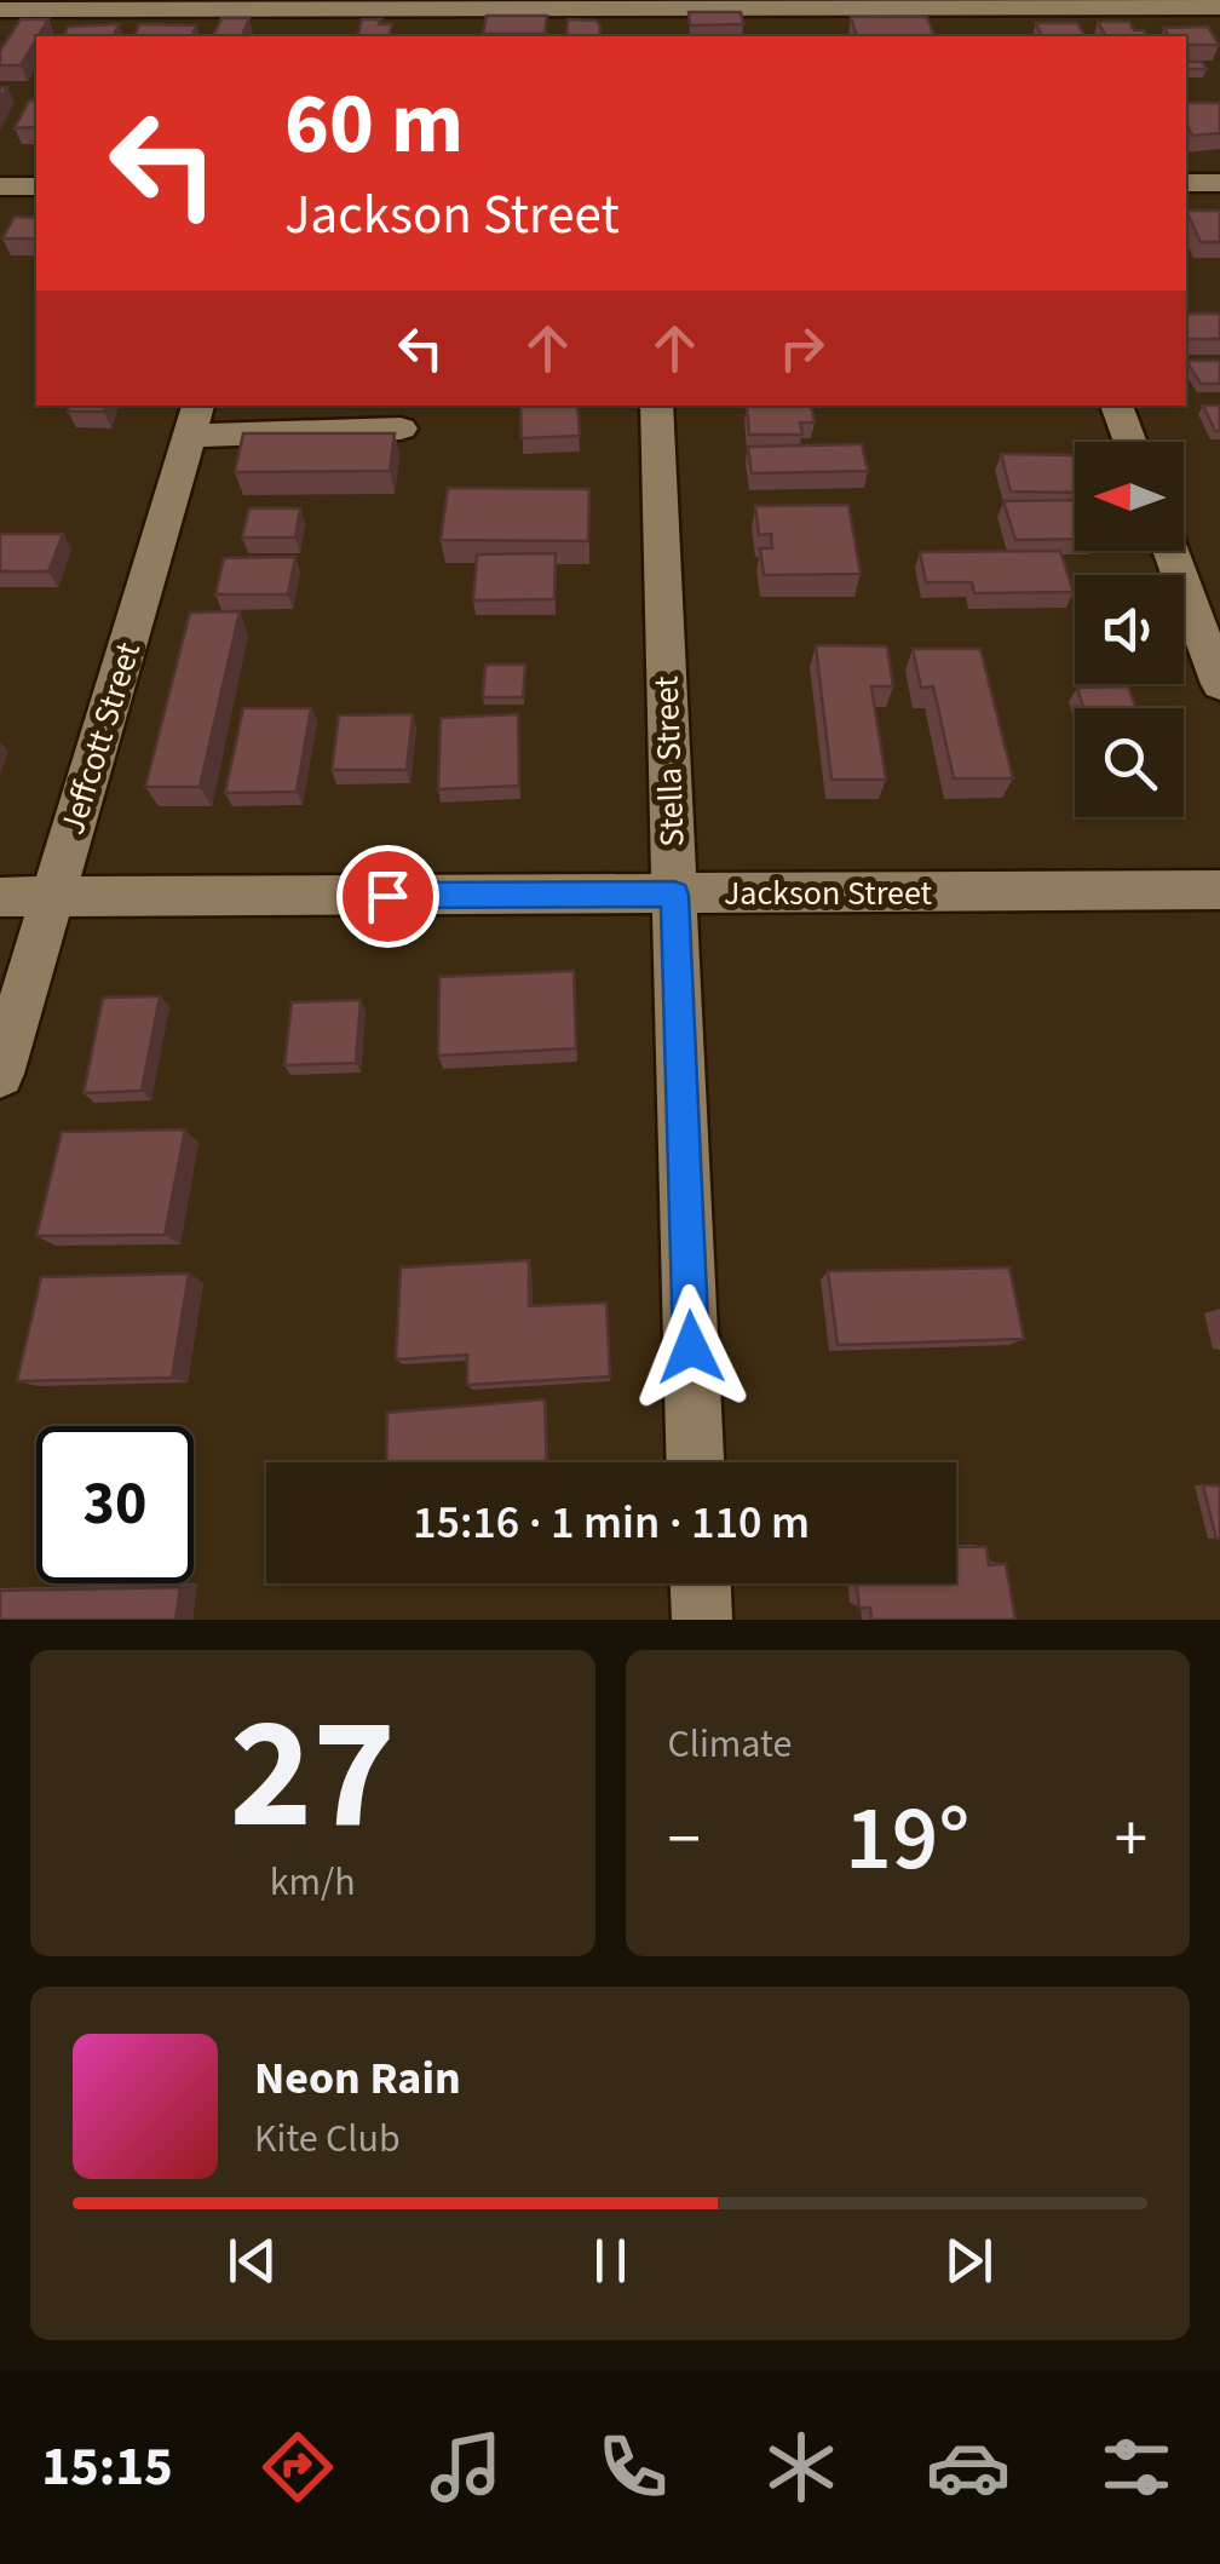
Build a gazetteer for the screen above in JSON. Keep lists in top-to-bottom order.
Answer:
{
  "streets": {
    "street": ["Jeffcott Street", "Stella Street", "Jackson Street"]
  },
  "crossings": [
    ["Jeffcott Street", "Jackson Street"],
    ["Stella Street", "Jackson Street"]
  ],
  "north": "left",
  "page": {
    "turn": ["60 m", "Jackson Street"],
    "limit": "30",
    "trip": "15:16 · 1 min · 110 m",
    "tile": [
      ["27", "km/h"],
      "Climate"
    ],
    "heat": ["−", "19°", "+"],
    "song": ["Neon Rain", "Kite Club"],
    "tabs": "15:15"
  }
}
